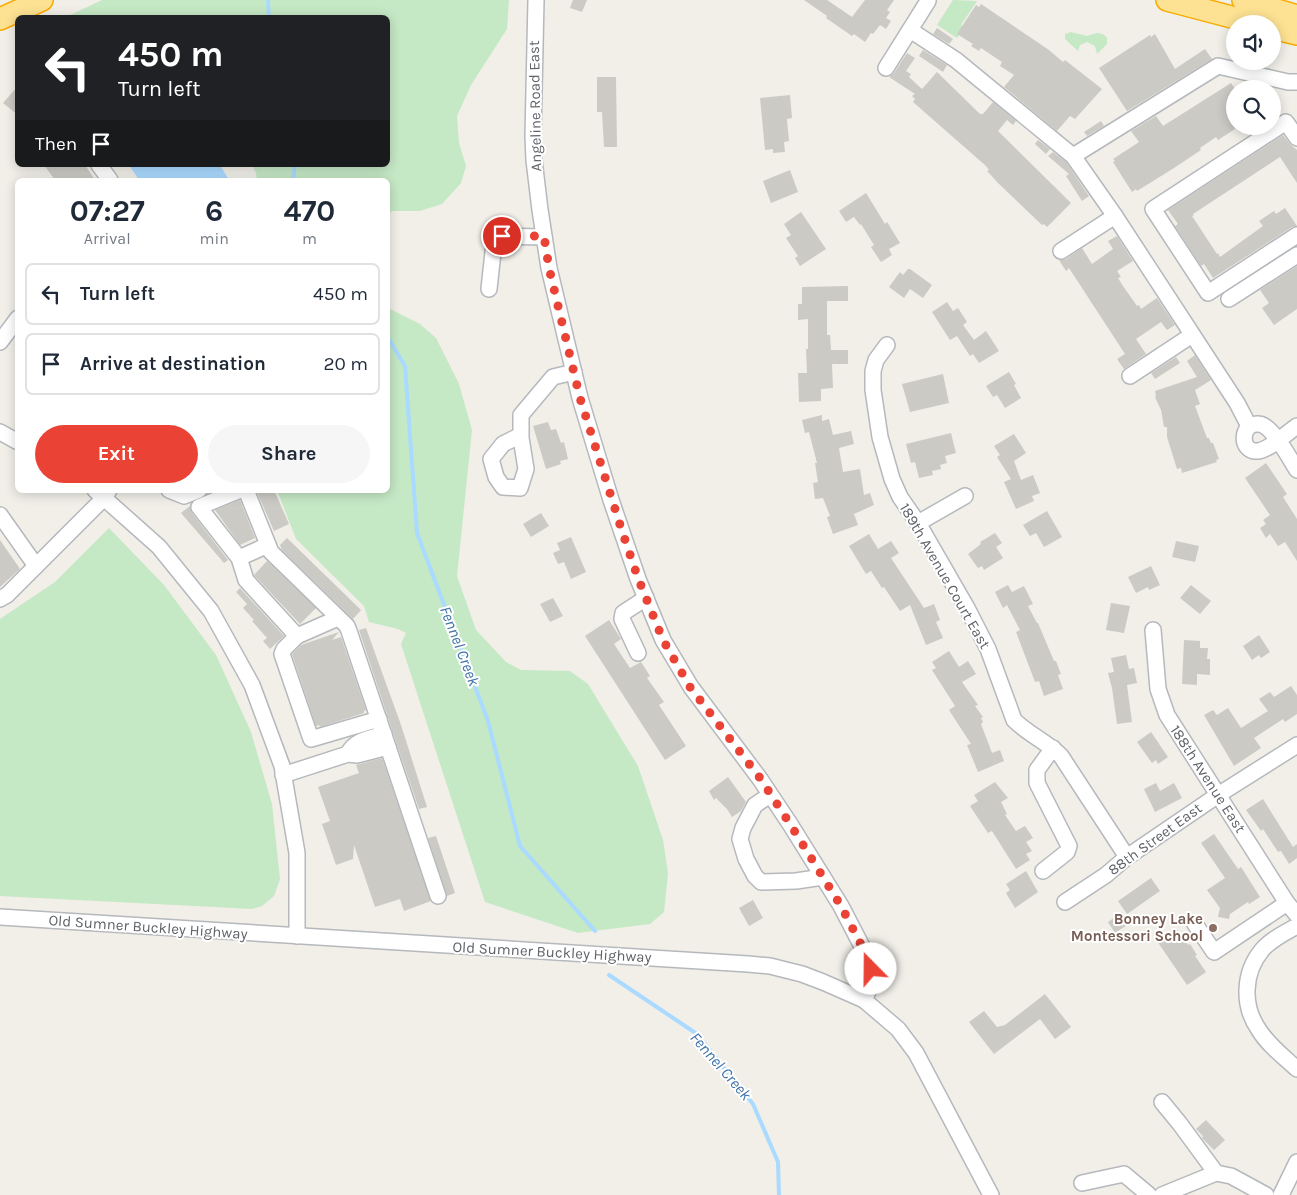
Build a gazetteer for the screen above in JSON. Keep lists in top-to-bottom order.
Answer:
{
  "streets": {
    "street": [
      "Angeline Road East",
      "189th Avenue Court East",
      "188th Avenue East",
      "88th Street East",
      "Old Sumner Buckley Highway"
    ]
  },
  "crossings": [
    ["Angeline Road East", "Old Sumner Buckley Highway"],
    ["189th Avenue Court East", "88th Street East"],
    ["188th Avenue East", "88th Street East"]
  ],
  "water": ["Fennel Creek"],
  "places": ["Bonney Lake Montessori School"],
  "page": {
    "turn": ["450 m", "Turn left"],
    "then": "Then",
    "eta": [
      "07:27",
      "Arrival",
      "6",
      "min",
      "470",
      "m"
    ],
    "list": [
      {
        "name": "Turn left",
        "value": "450 m"
      },
      {
        "name": "Arrive at destination",
        "value": "20 m"
      }
    ],
    "buttons": ["Exit", "Share"]
  }
}
